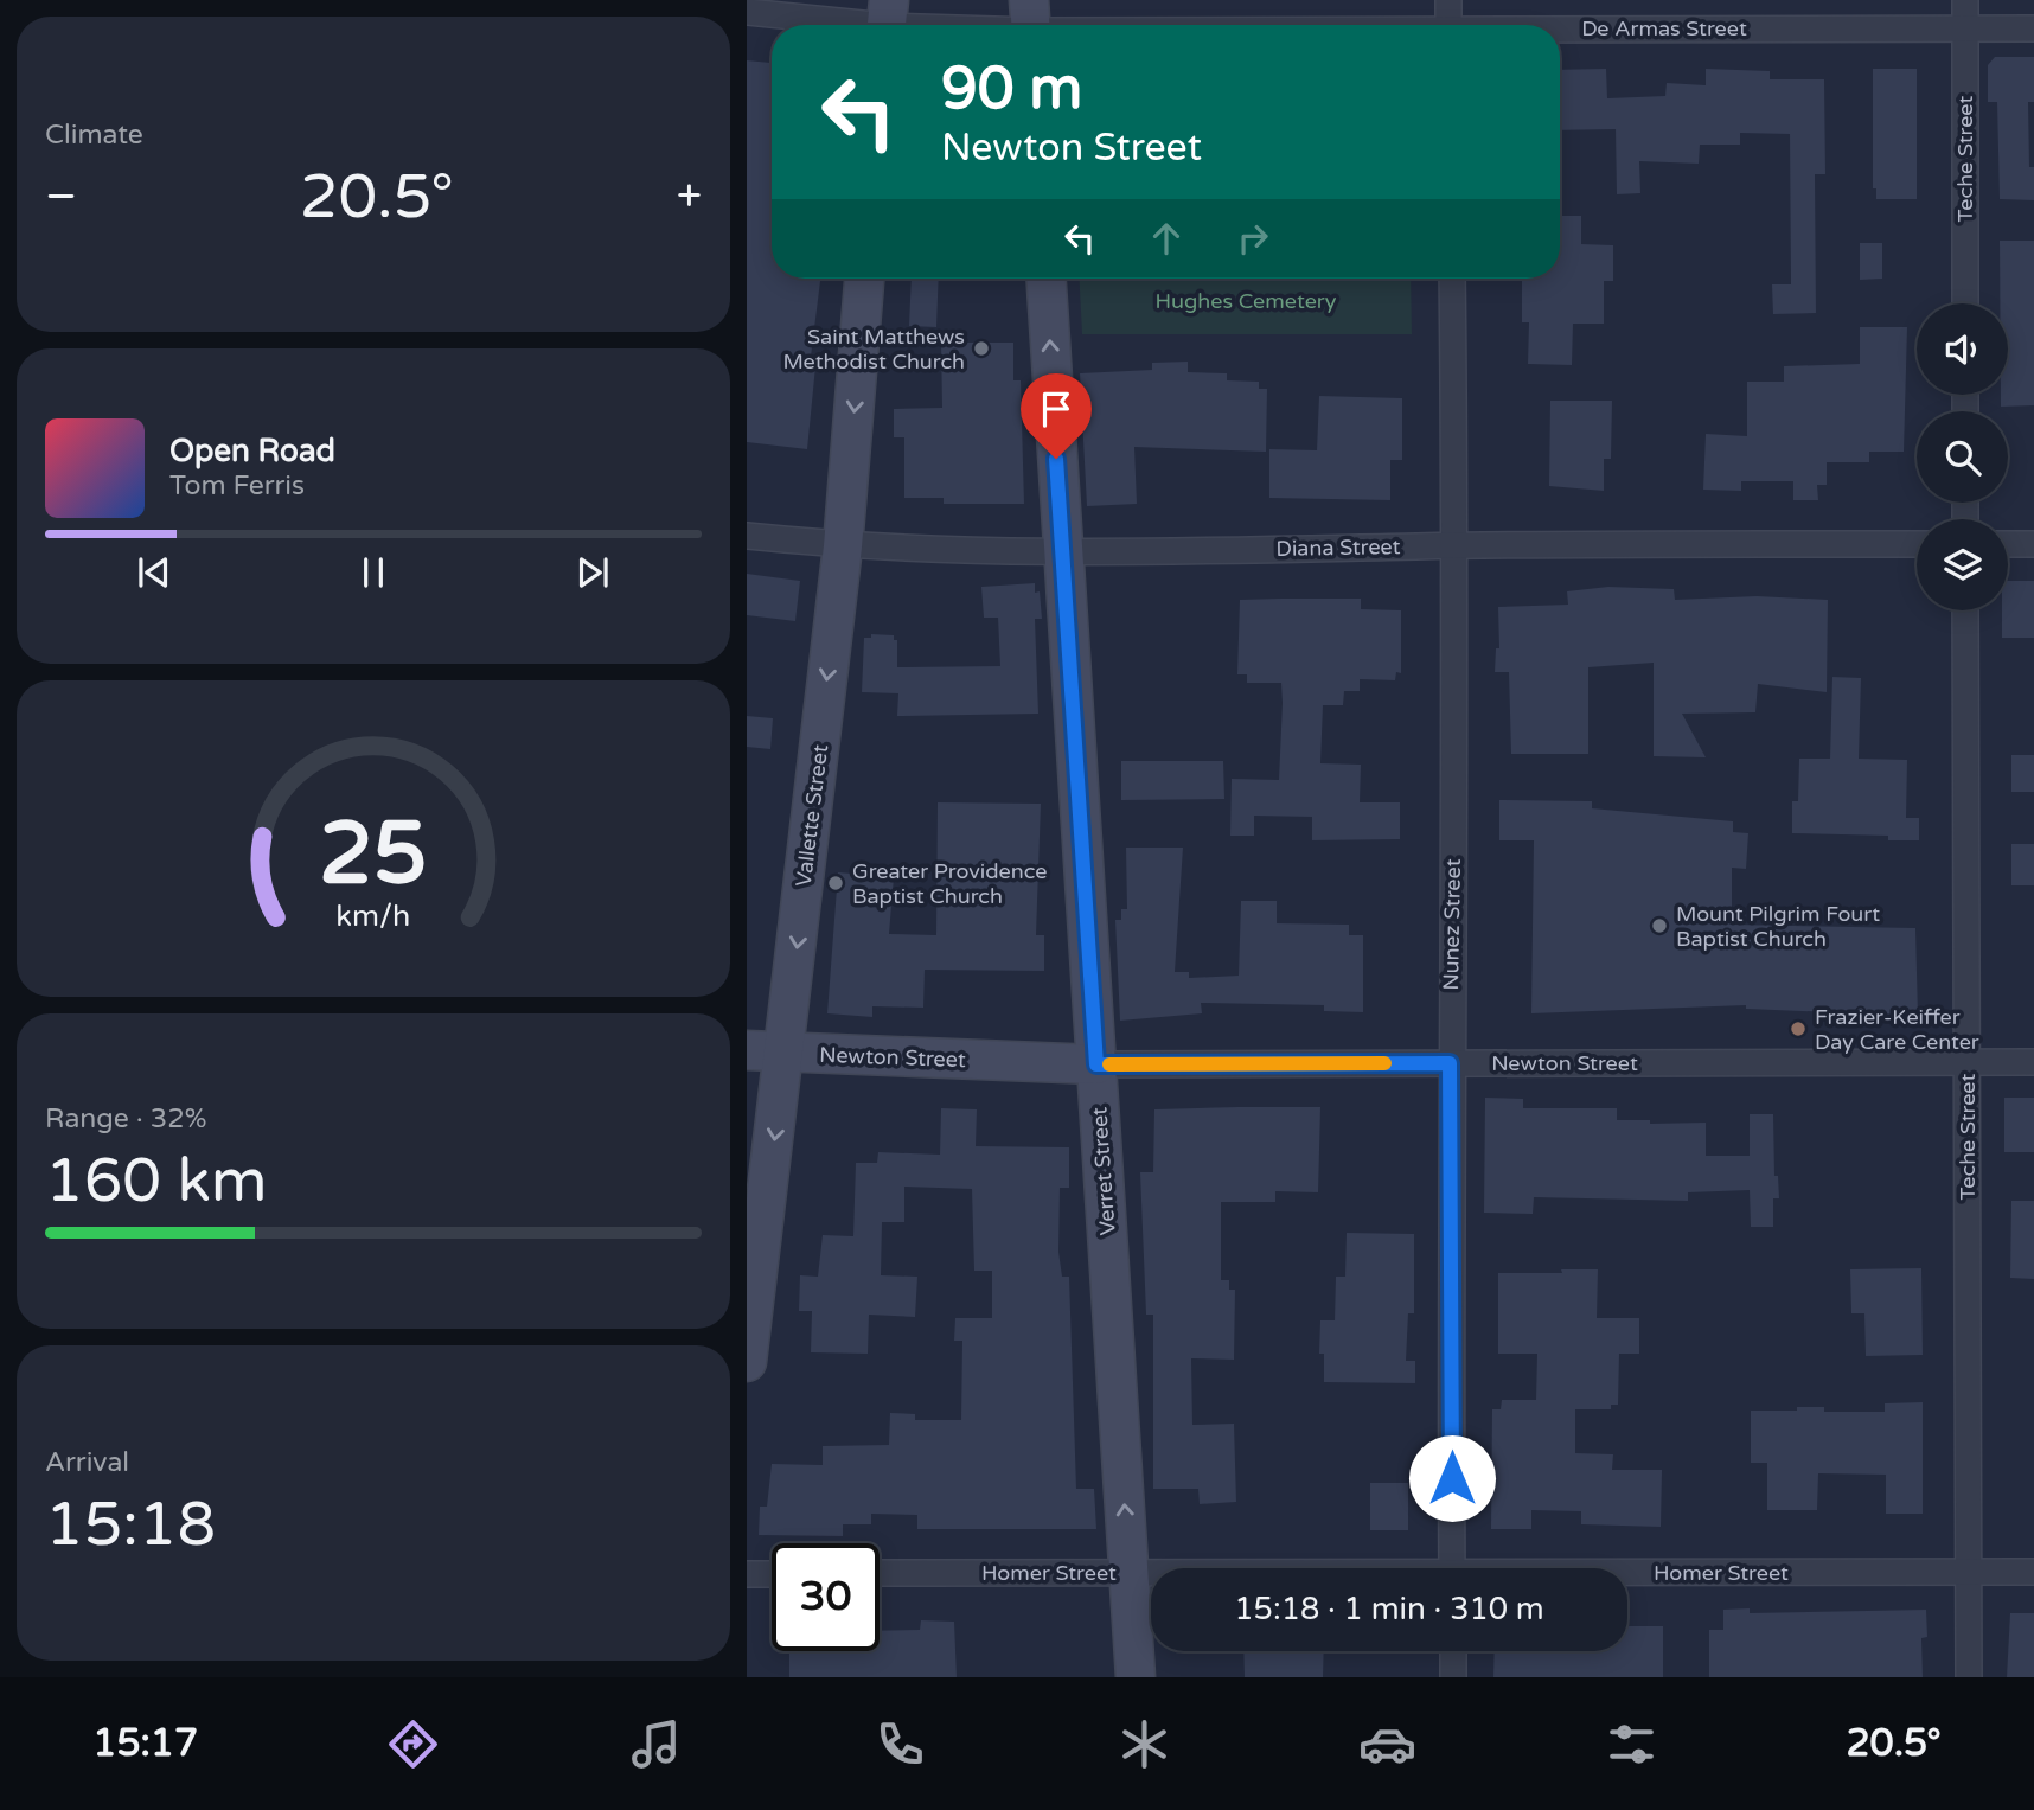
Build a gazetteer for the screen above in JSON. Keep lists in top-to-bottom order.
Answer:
{
  "streets": {
    "main road": ["Vallette Street", "Newton Street", "Verret Street"],
    "street": [
      "De Armas Street",
      "Teche Street",
      "Diana Street",
      "Nunez Street",
      "Homer Street"
    ]
  },
  "crossings": [
    ["De Armas Street", "Teche Street"],
    ["Teche Street", "Newton Street"],
    ["Teche Street", "Homer Street"],
    ["Diana Street", "Vallette Street"],
    ["Diana Street", "Nunez Street"],
    ["Diana Street", "Verret Street"],
    ["Vallette Street", "Newton Street"],
    ["Nunez Street", "Newton Street"],
    ["Newton Street", "Verret Street"],
    ["Verret Street", "Homer Street"]
  ],
  "one_way": ["Vallette Street", "Verret Street"],
  "parks": ["Hughes Cemetery"],
  "places": [
    "Saint Matthews Methodist Church",
    "Greater Providence Baptist Church",
    "Mount Pilgrim Fourt Baptist Church",
    "Frazier-Keiffer Day Care Center"
  ],
  "page": {
    "tile": [
      "Climate",
      ["Range · 32%", "160 km"],
      ["Arrival", "15:18"]
    ],
    "turn": ["90 m", "Newton Street"],
    "heat": ["−", "20.5°", "+"],
    "song": ["Open Road", "Tom Ferris"],
    "limit": "30",
    "trip": "15:18 · 1 min · 310 m",
    "tabs": ["15:17", "20.5°"],
    "gauge": ["25", "km/h"]
  }
}
